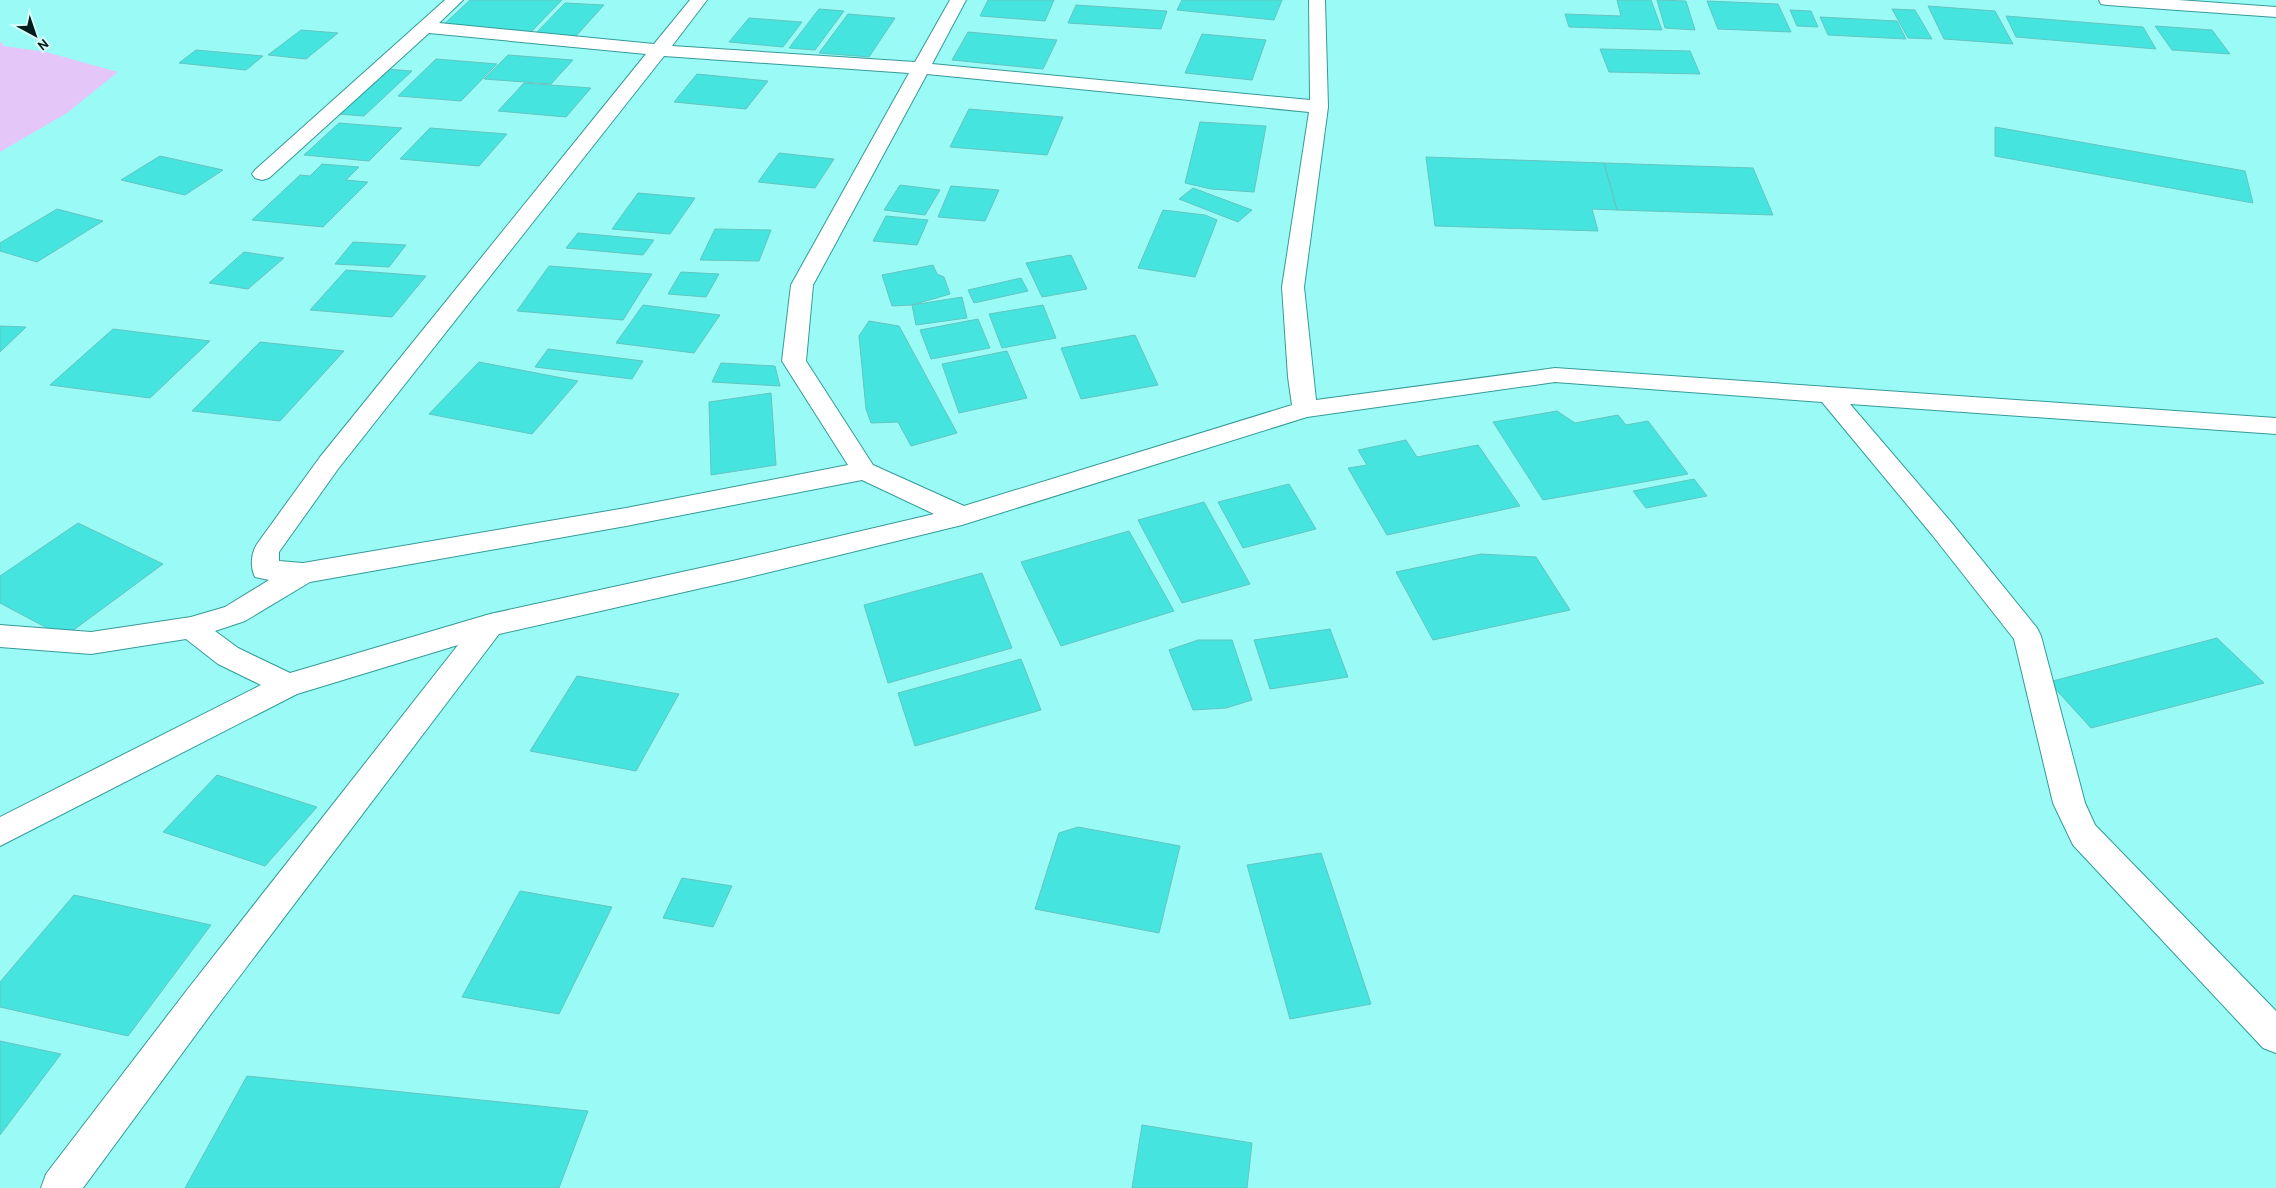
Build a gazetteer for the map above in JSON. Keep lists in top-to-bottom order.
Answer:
{
  "north": "bottom right"
}
